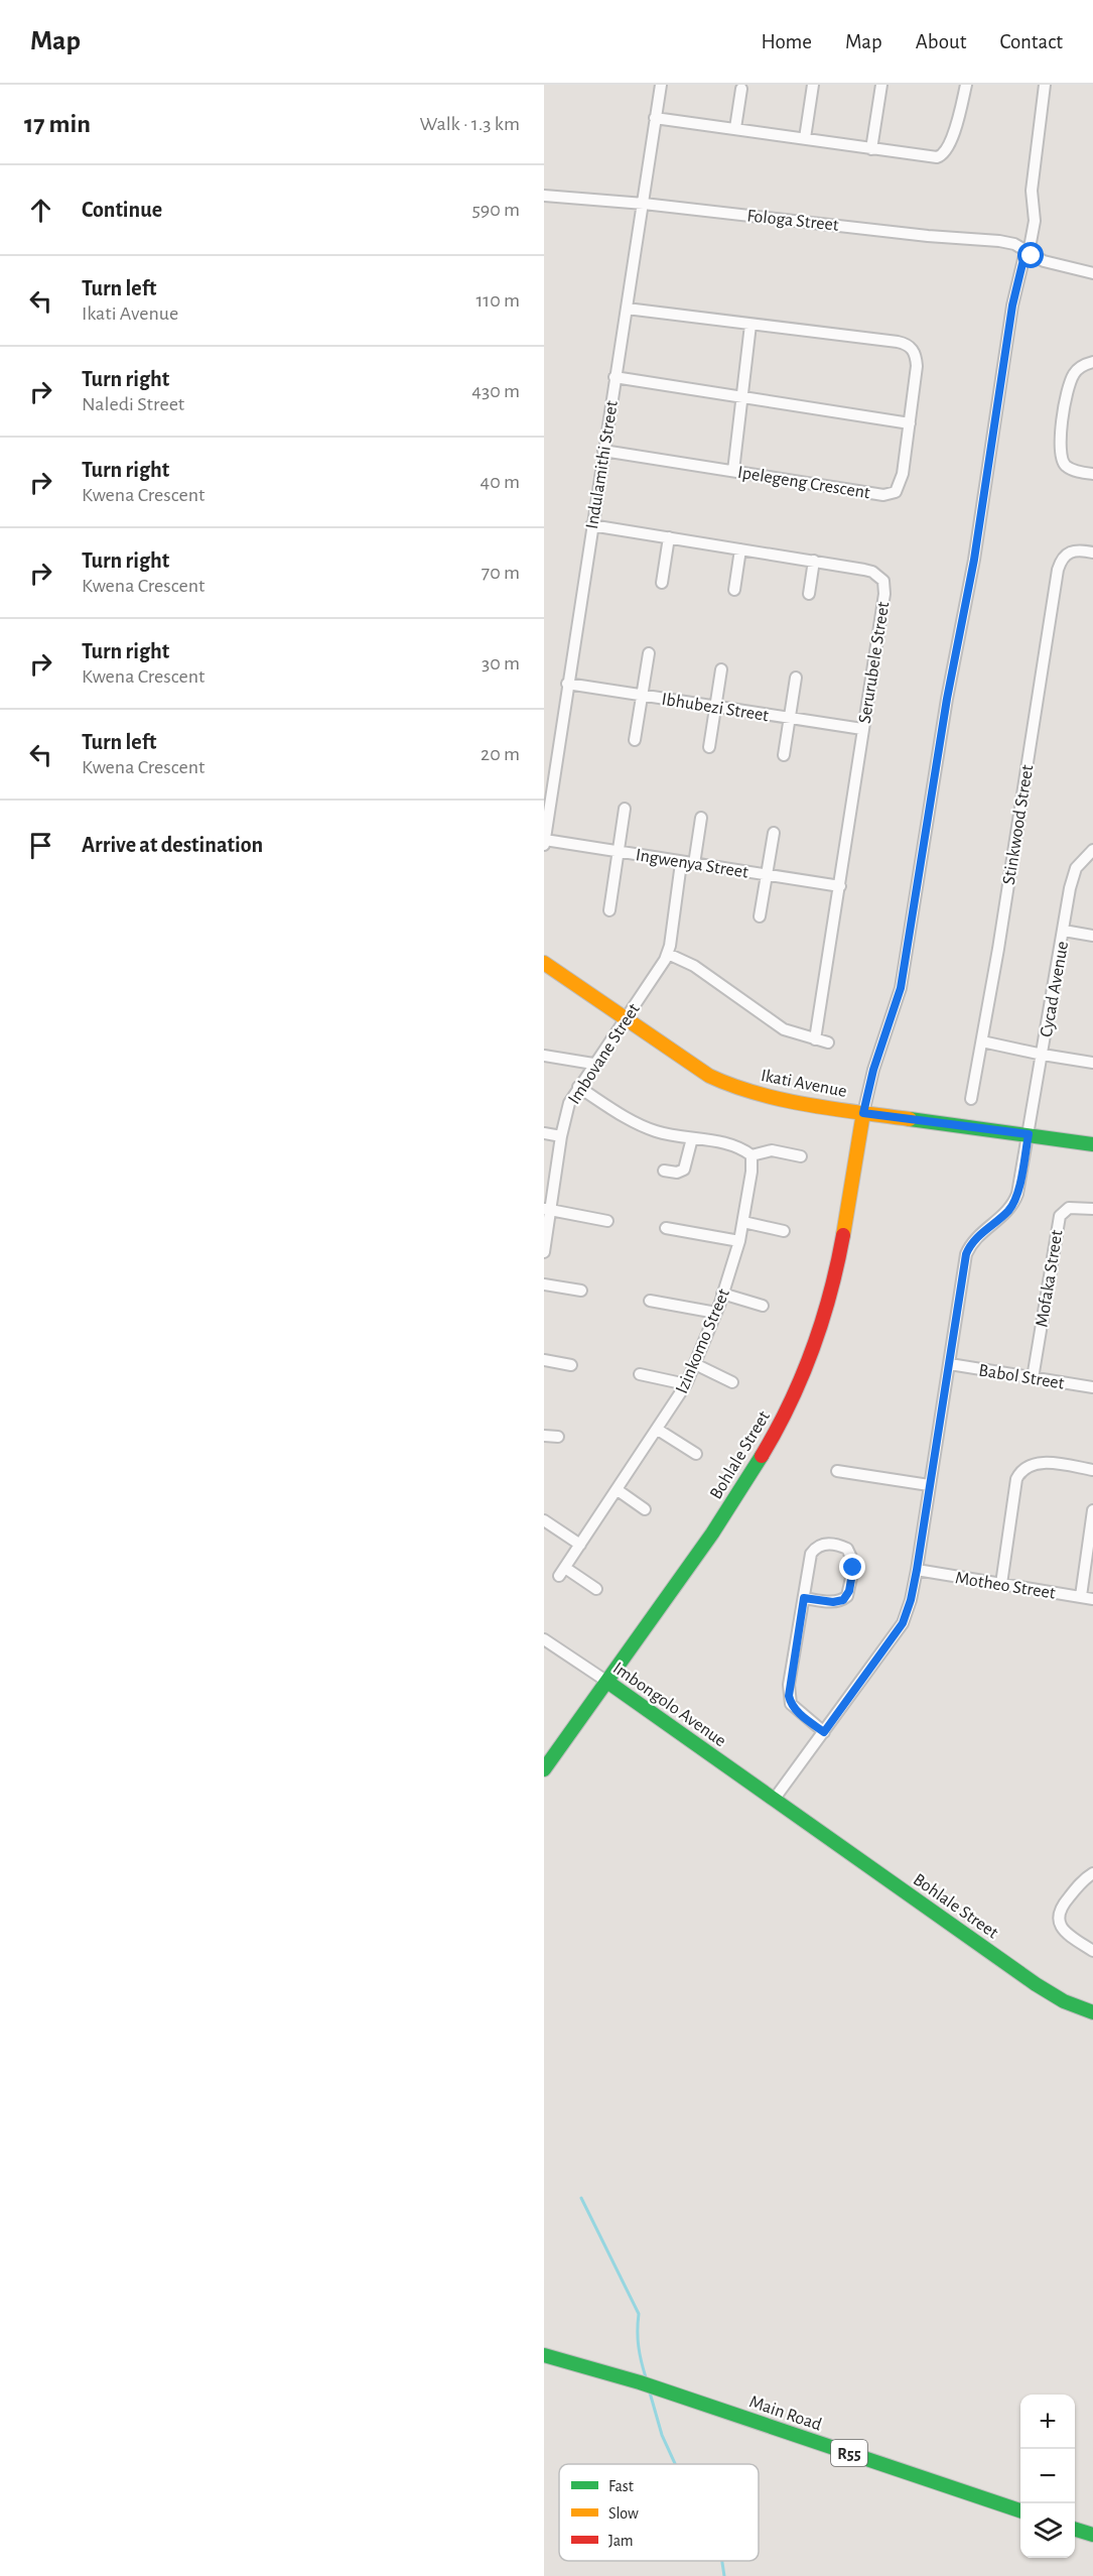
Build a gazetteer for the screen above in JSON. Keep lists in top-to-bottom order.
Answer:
{
  "streets": {
    "street": [
      "Fologa Street",
      "Indulamithi Street",
      "Ipelegeng Crescent",
      "Serurubele Street",
      "Ibhubezi Street",
      "Stinkwood Street",
      "Ingwenya Street",
      "Cycad Avenue",
      "Imbovane Street",
      "Ikati Avenue",
      "Mofaka Street",
      "Izinkomo Street",
      "Babol Street",
      "Bohlale Street",
      "Motheo Street",
      "Imbongolo Avenue",
      "Main Road",
      "R55"
    ]
  },
  "crossings": [
    ["Fologa Street", "Indulamithi Street"],
    ["Indulamithi Street", "Ipelegeng Crescent"],
    ["Indulamithi Street", "Serurubele Street"],
    ["Indulamithi Street", "Ibhubezi Street"],
    ["Indulamithi Street", "Ingwenya Street"],
    ["Serurubele Street", "Ibhubezi Street"],
    ["Serurubele Street", "Ingwenya Street"],
    ["Ingwenya Street", "Imbovane Street"],
    ["Cycad Avenue", "Ikati Avenue"],
    ["Cycad Avenue", "Babol Street"],
    ["Cycad Avenue", "Bohlale Street"],
    ["Cycad Avenue", "Motheo Street"],
    ["Cycad Avenue", "Imbongolo Avenue"],
    ["Imbovane Street", "Ikati Avenue"],
    ["Ikati Avenue", "Bohlale Street"],
    ["Mofaka Street", "Babol Street"],
    ["Bohlale Street", "Imbongolo Avenue"]
  ],
  "legend": ["Fast", "Slow", "Jam"],
  "page": {
    "header": "Map",
    "nav": [
      "Home",
      "Map",
      "About",
      "Contact"
    ],
    "heading": ["17 min", "Walk · 1.3 km"],
    "list": [
      ["Continue", "590 m"],
      ["Turn left", "Ikati Avenue", "110 m"],
      ["Turn right", "Naledi Street", "430 m"],
      ["Turn right", "Kwena Crescent", "40 m"],
      ["Turn right", "Kwena Crescent", "70 m"],
      ["Turn right", "Kwena Crescent", "30 m"],
      ["Turn left", "Kwena Crescent", "20 m"],
      "Arrive at destination"
    ],
    "map_buttons": ["+", "−"]
  }
}
